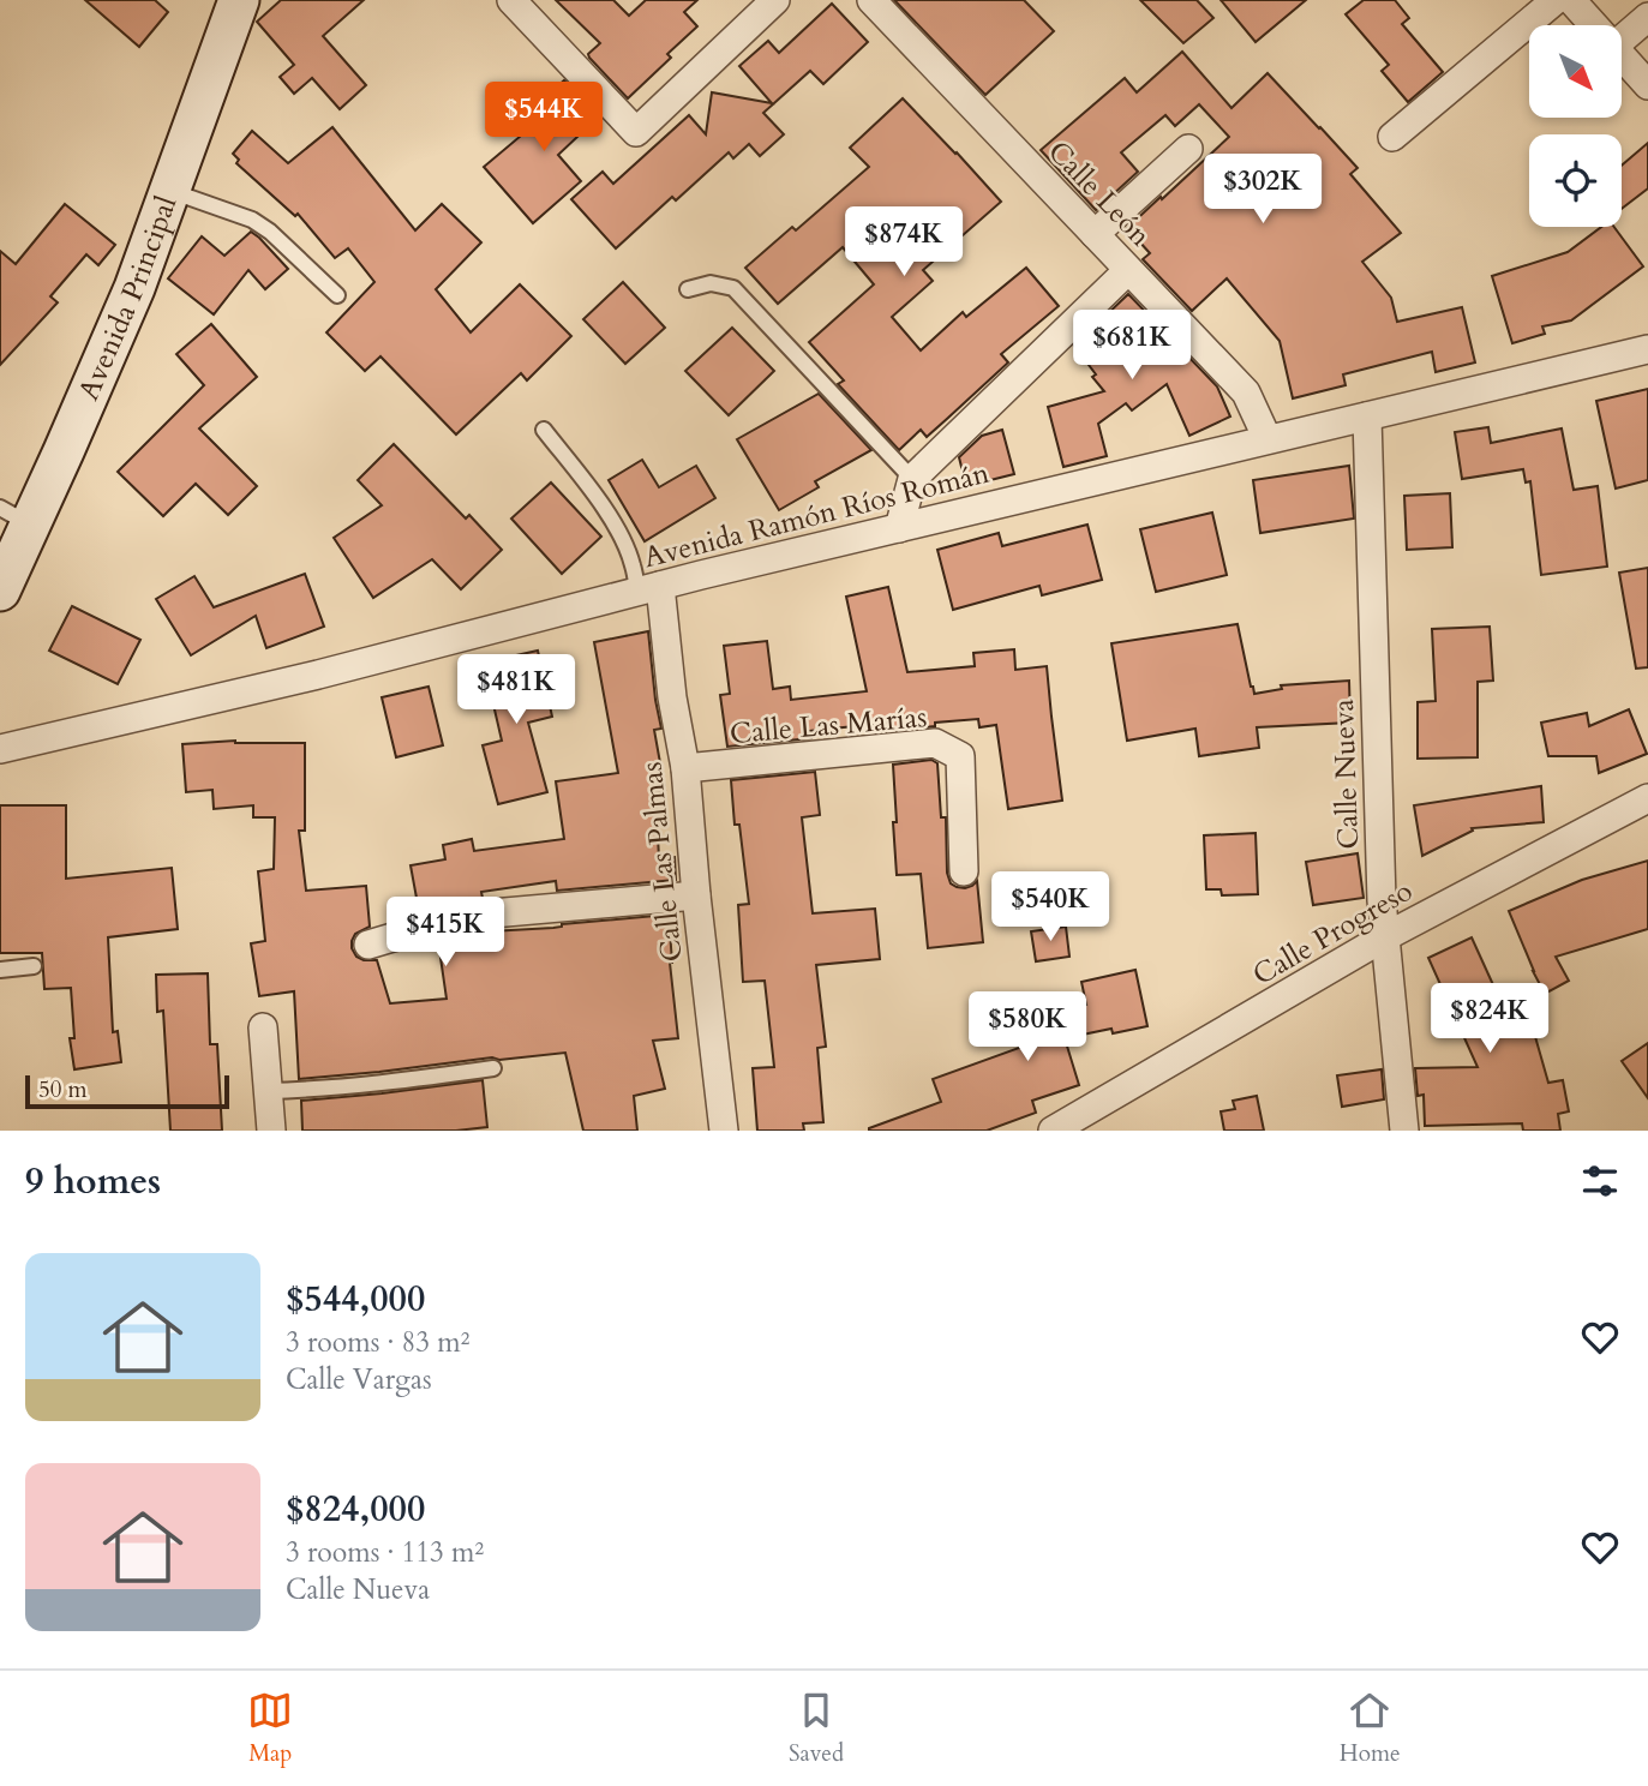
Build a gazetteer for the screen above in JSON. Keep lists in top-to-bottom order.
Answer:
{
  "streets": {
    "street": [
      "Calle León",
      "Avenida Principal",
      "Avenida Ramón Ríos Román",
      "Calle Las Marías",
      "Calle Nueva",
      "Calle Las Palmas",
      "Calle Progreso"
    ]
  },
  "crossings": [
    ["Calle León", "Avenida Ramón Ríos Román"],
    ["Avenida Ramón Ríos Román", "Calle Nueva"],
    ["Avenida Ramón Ríos Román", "Calle Las Palmas"],
    ["Calle Las Marías", "Calle Las Palmas"],
    ["Calle Nueva", "Calle Progreso"]
  ],
  "scale_bar": "50 m",
  "north": "bottom right",
  "page": {
    "price": [
      "$544K",
      "$302K",
      "$874K",
      "$681K",
      "$481K",
      "$540K",
      "$415K",
      "$824K",
      "$580K"
    ],
    "scale": "50 m",
    "heading": "9 homes",
    "list": [
      {
        "name": "$544,000",
        "note": "3 rooms · 83 m² · Calle Vargas"
      },
      {
        "name": "$824,000",
        "note": "3 rooms · 113 m² · Calle Nueva"
      }
    ],
    "tabs": ["Map", "Saved", "Home"]
  }
}
